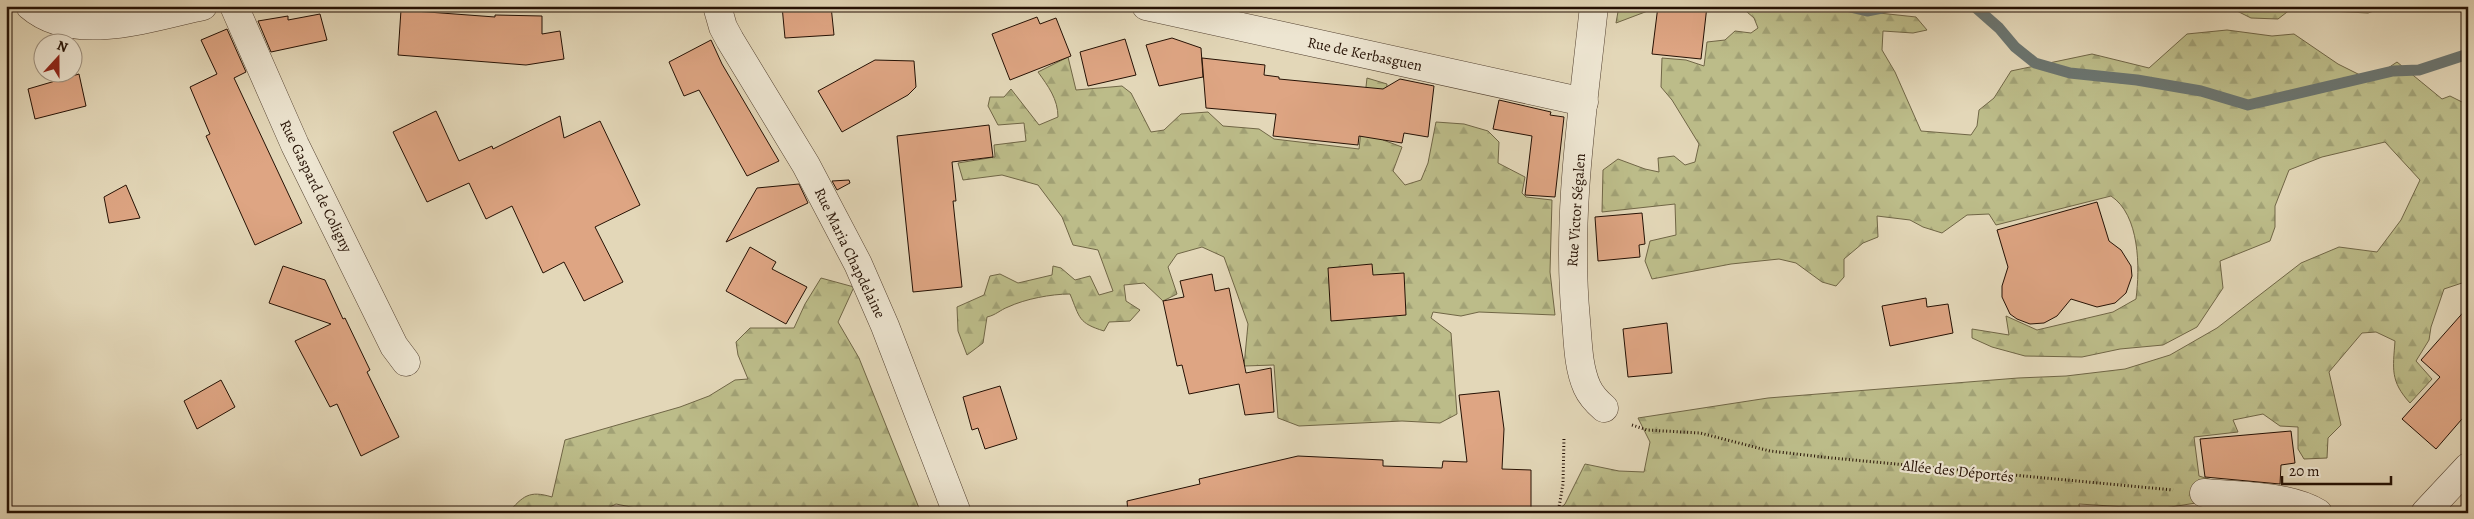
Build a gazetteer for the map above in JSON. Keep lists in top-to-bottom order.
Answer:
{
  "streets": {
    "street": [
      "Rue de Kerbasguen",
      "Rue Gaspard de Coligny",
      "Rue Victor Ségalen",
      "Rue Maria Chapdelaine"
    ],
    "path": ["Allée des Déportés"]
  },
  "crossings": [
    ["Rue de Kerbasguen", "Rue Victor Ségalen"],
    ["Rue Victor Ségalen", "Allée des Déportés"]
  ],
  "scale_bar": "20 m",
  "north": "top"
}
